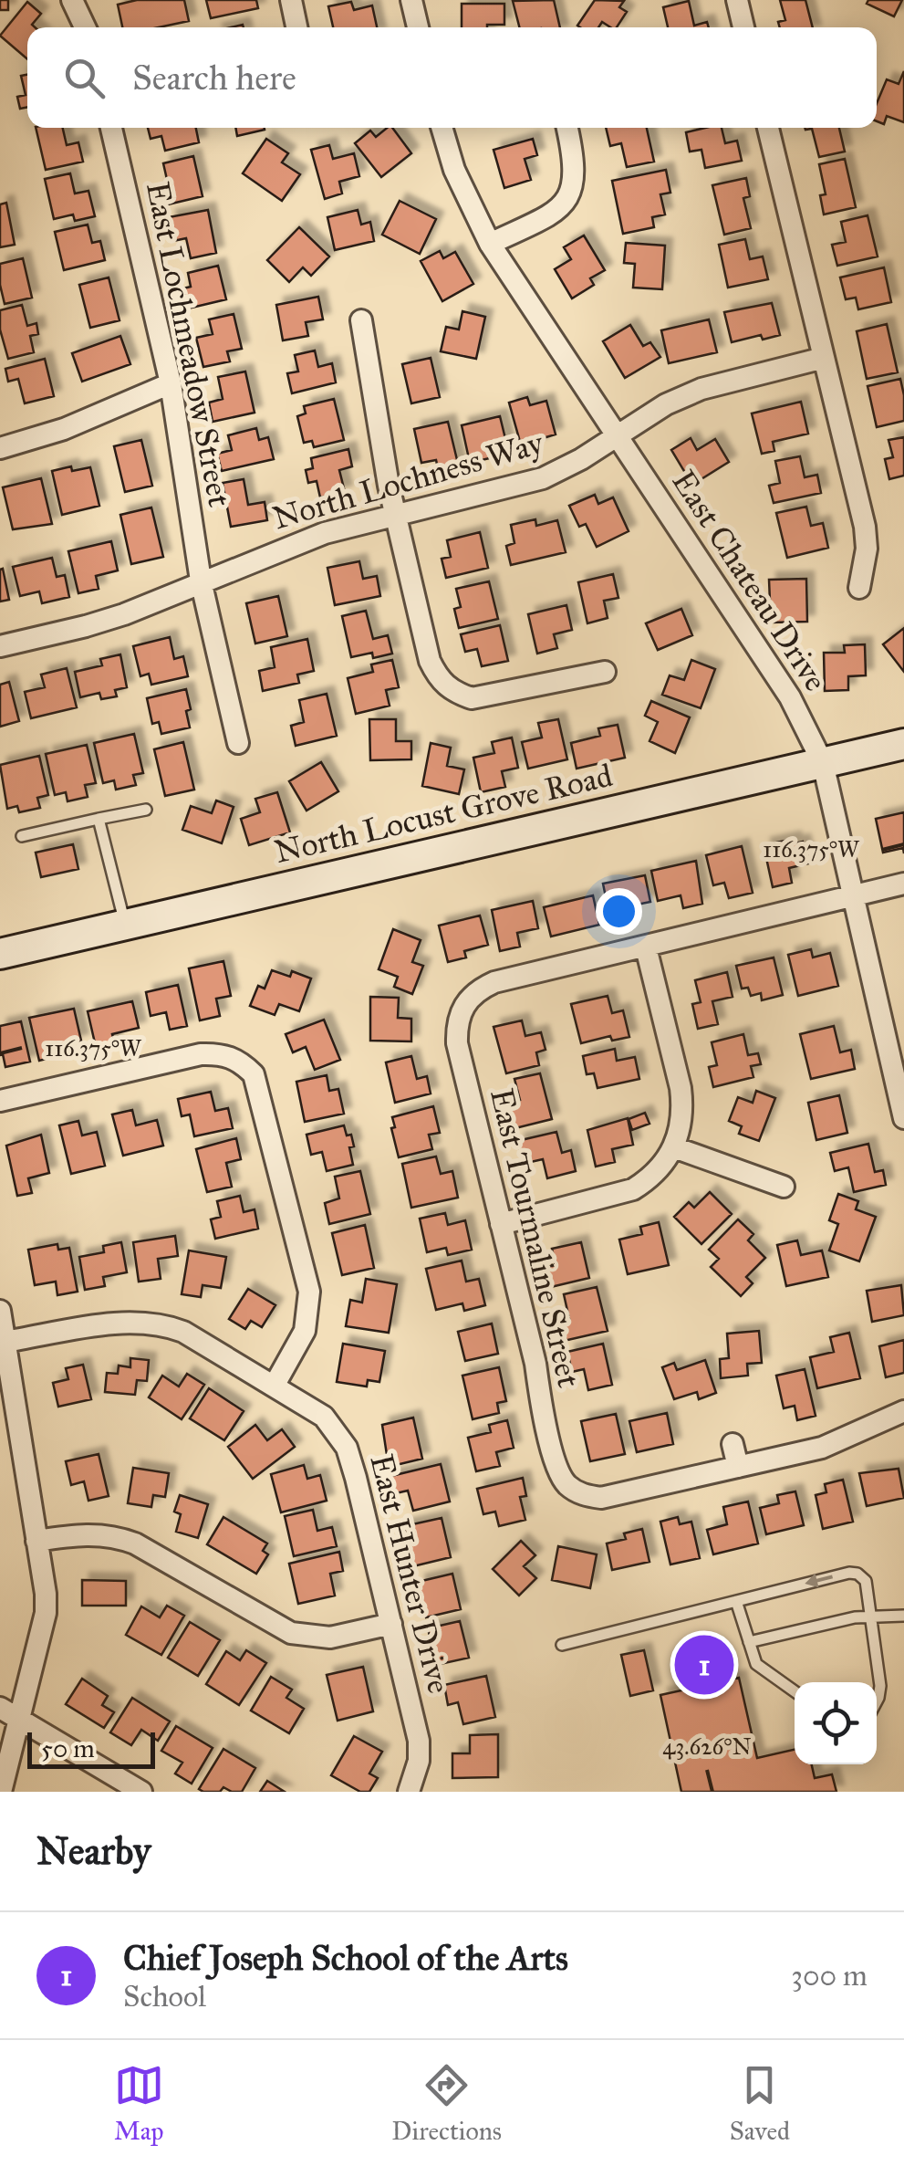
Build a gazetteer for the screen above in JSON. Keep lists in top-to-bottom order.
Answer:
{
  "streets": {
    "main road": ["North Locust Grove Road"],
    "street": [
      "East Lochmeadow Street",
      "North Lochness Way",
      "East Chateau Drive",
      "East Tourmaline Street",
      "East Hunter Drive"
    ]
  },
  "crossings": [
    ["East Lochmeadow Street", "North Lochness Way"],
    ["North Lochness Way", "East Chateau Drive"],
    ["East Chateau Drive", "North Locust Grove Road"]
  ],
  "scale_bar": "50 m",
  "page": {
    "search": "Search here",
    "pins": "1",
    "scale": "50 m",
    "heading": "Nearby",
    "list": [
      {
        "mark": "1",
        "name": "Chief Joseph School of the Arts",
        "note": "School",
        "value": "300 m"
      }
    ],
    "nav": ["Map", "Directions", "Saved"]
  },
  "coordinates": ["116.375°W", "43.626°N"]
}
